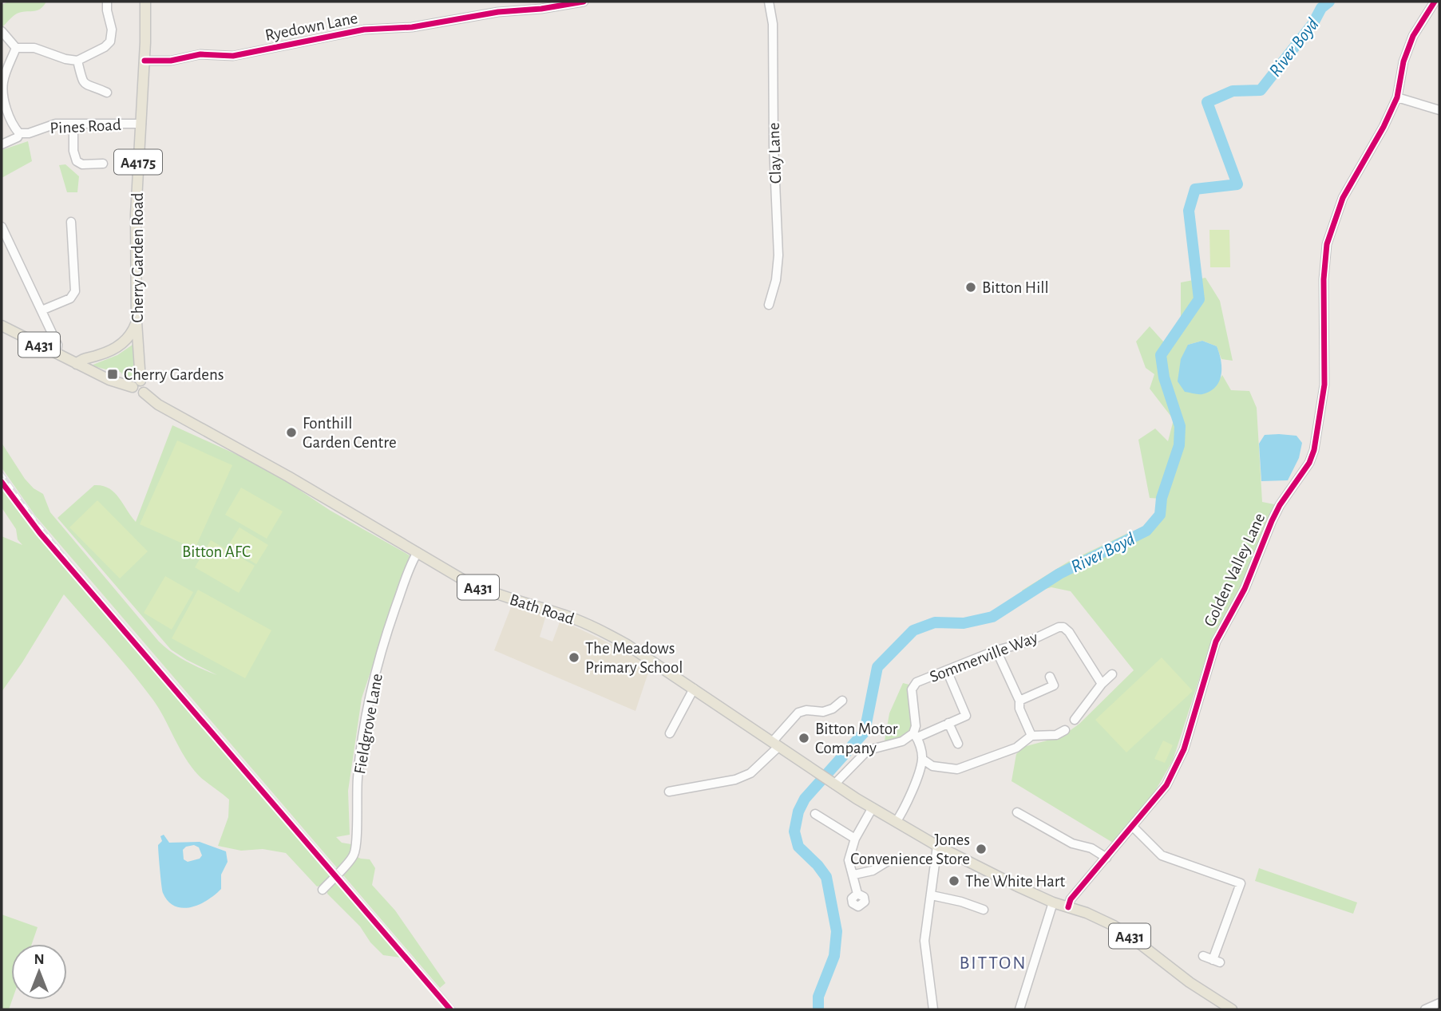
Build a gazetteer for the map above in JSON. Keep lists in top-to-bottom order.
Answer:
{
  "streets": {
    "main road": [
      "A4175",
      "Cherry Garden Road",
      "A431",
      "Bath Road"
    ],
    "street": [
      "Ryedown Lane",
      "Pines Road",
      "Clay Lane",
      "Golden Valley Lane",
      "Sommerville Way",
      "Fieldgrove Lane"
    ]
  },
  "crossings": [
    ["Ryedown Lane", "Cherry Garden Road"],
    ["Pines Road", "Cherry Garden Road"],
    ["Cherry Garden Road", "A431"],
    ["Cherry Garden Road", "Bath Road"],
    ["A431", "Golden Valley Lane"],
    ["A431", "Bath Road"],
    ["Bath Road", "Fieldgrove Lane"]
  ],
  "districts": ["BITTON"],
  "water": ["River Boyd"],
  "parks": ["Bitton AFC"],
  "places": {
    "other": [
      "Bitton Hill",
      "Fonthill Garden Centre",
      "The Meadows Primary School",
      "Bitton Motor Company",
      "Jones Convenience Store",
      "The White Hart"
    ],
    "transit": ["Cherry Gardens"]
  },
  "north": "top"
}
